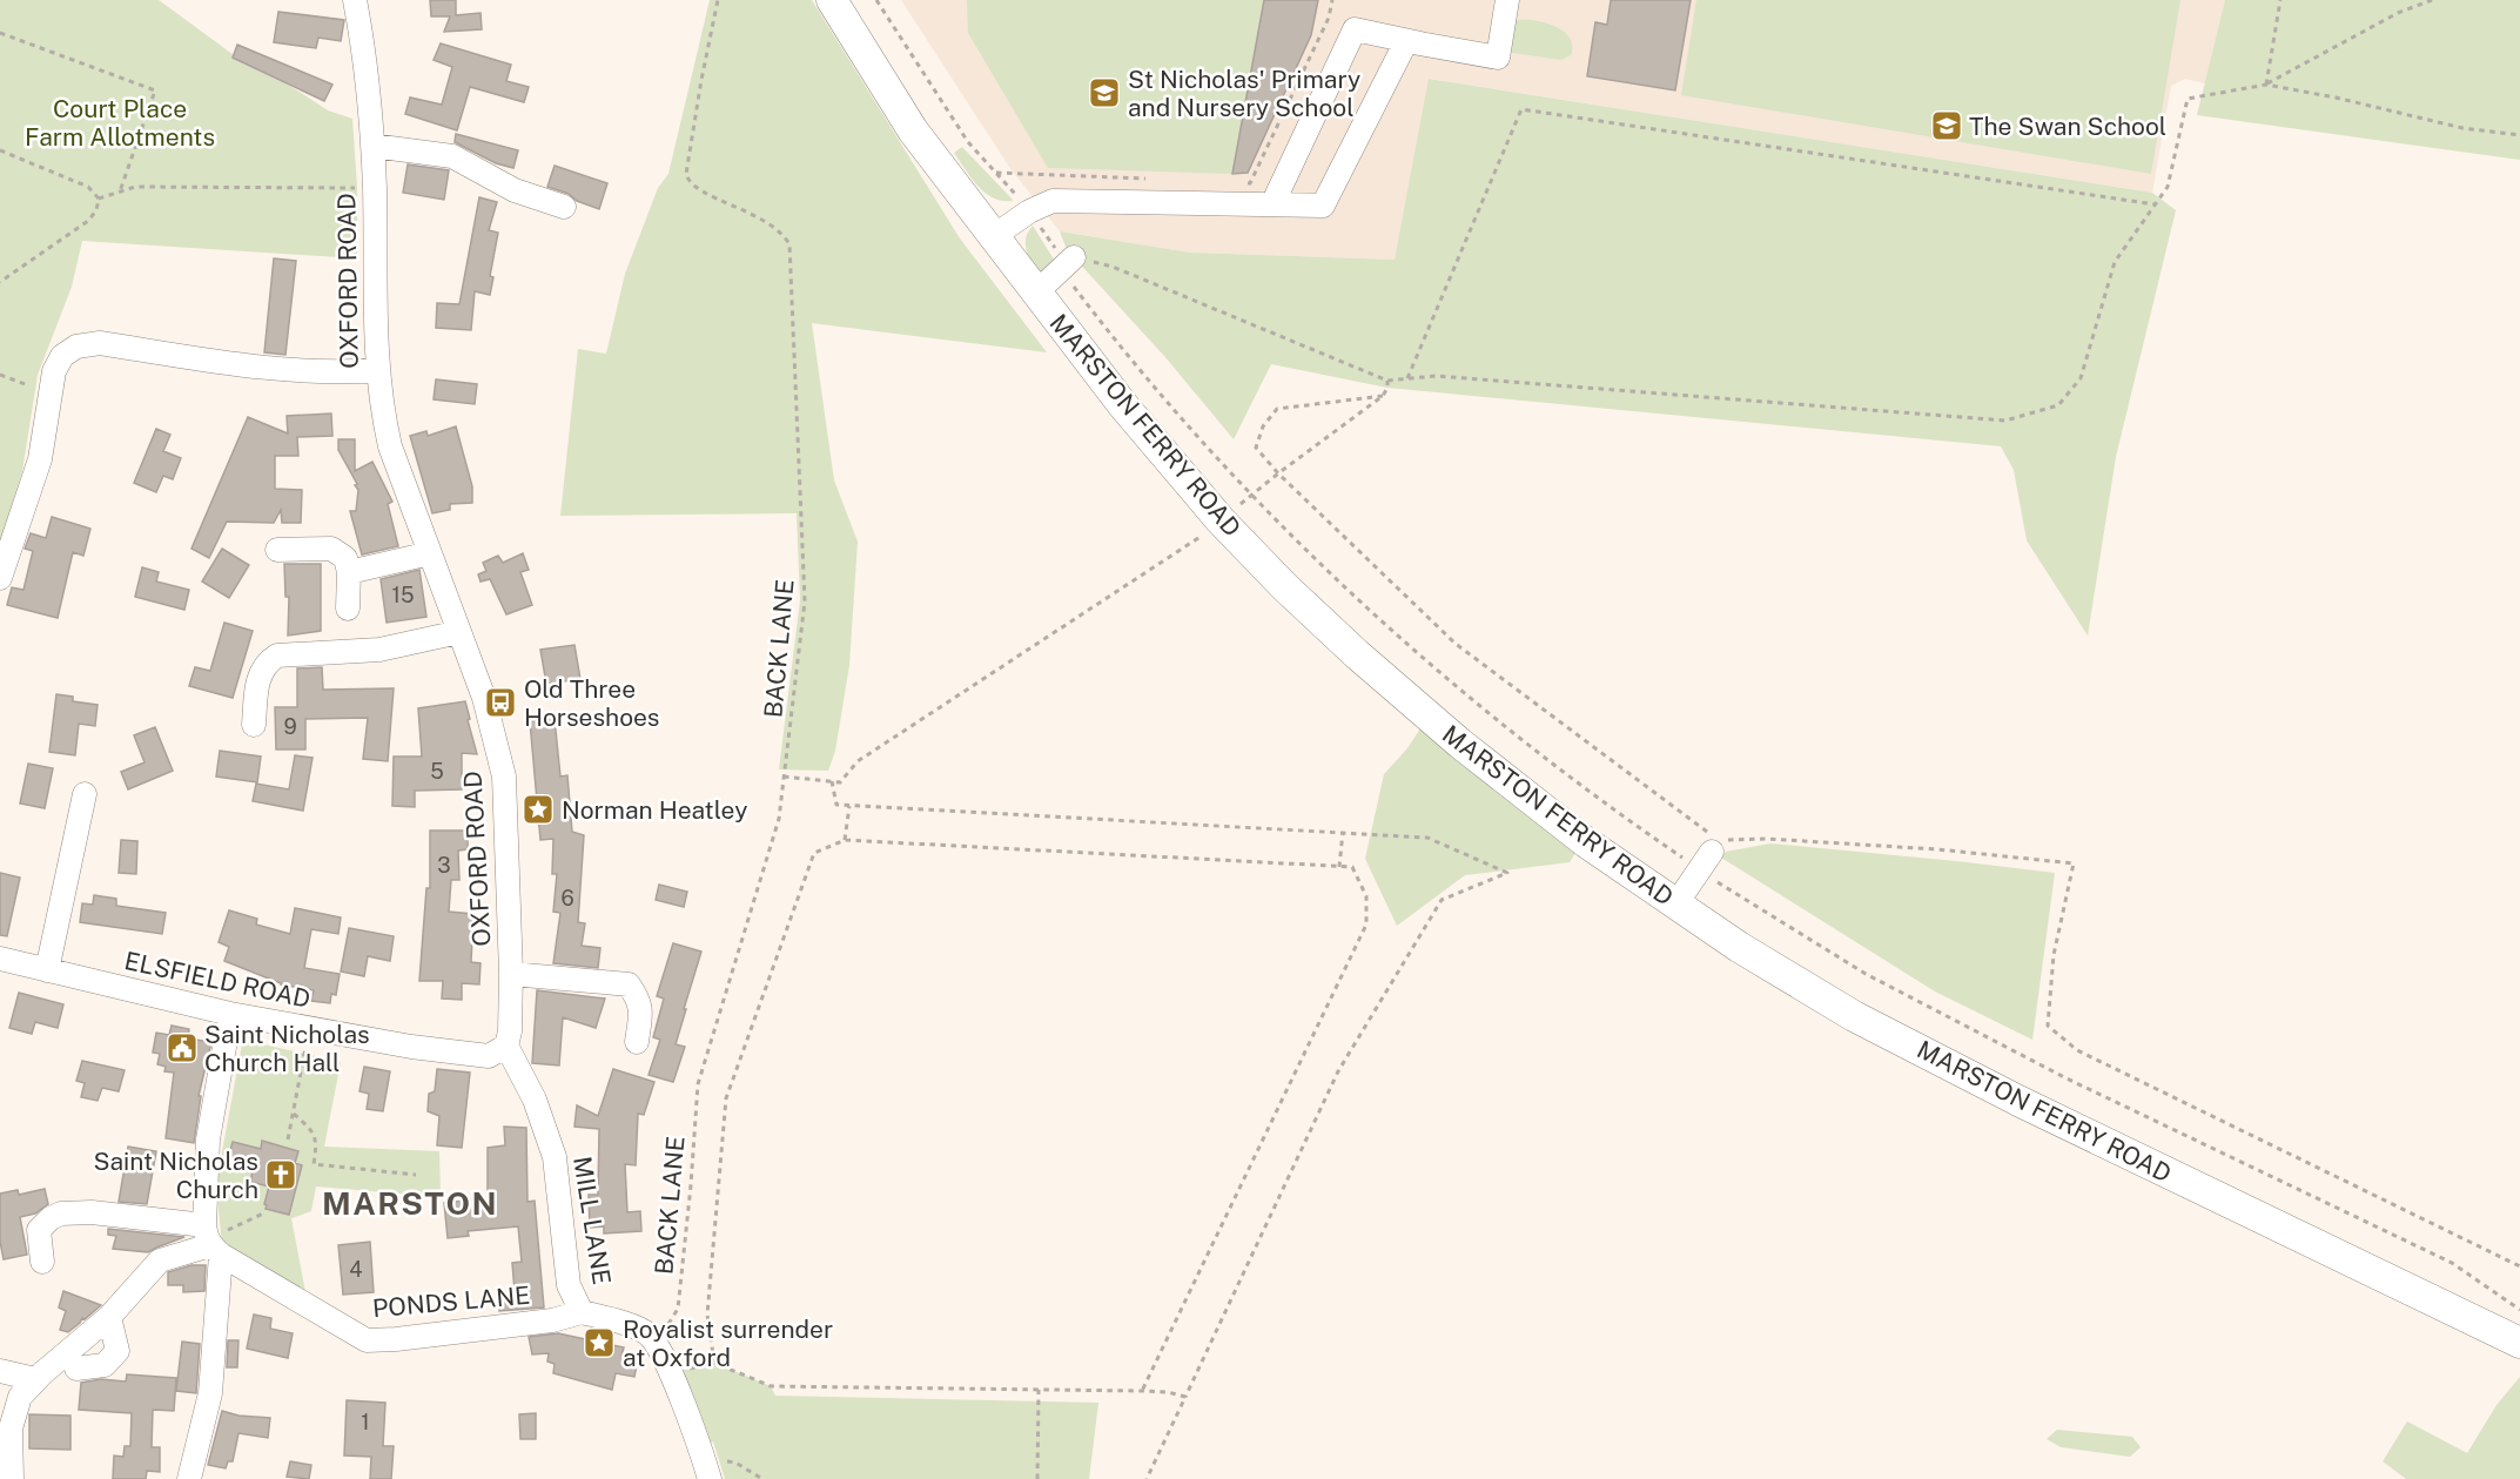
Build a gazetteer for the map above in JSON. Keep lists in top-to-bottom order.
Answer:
{
  "streets": {
    "main road": ["MARSTON FERRY ROAD"],
    "street": [
      "OXFORD ROAD",
      "ELSFIELD ROAD",
      "MILL LANE",
      "PONDS LANE"
    ],
    "path": ["BACK LANE"]
  },
  "crossings": [
    ["OXFORD ROAD", "ELSFIELD ROAD"],
    ["OXFORD ROAD", "MILL LANE"],
    ["BACK LANE", "MILL LANE"],
    ["ELSFIELD ROAD", "MILL LANE"],
    ["MILL LANE", "PONDS LANE"]
  ],
  "districts": ["MARSTON"],
  "parks": ["Court Place Farm Allotments"],
  "places": {
    "school or university": ["St Nicholas' Primary and Nursery School", "The Swan School"],
    "bus stop": ["Old Three Horseshoes"],
    "place": ["Norman Heatley", "Royalist surrender at Oxford"],
    "public building": ["Saint Nicholas Church Hall"],
    "church": ["Saint Nicholas Church"]
  },
  "house_numbers": [
    "15",
    "9",
    "5",
    "3",
    "6",
    "4",
    "1"
  ]
}
